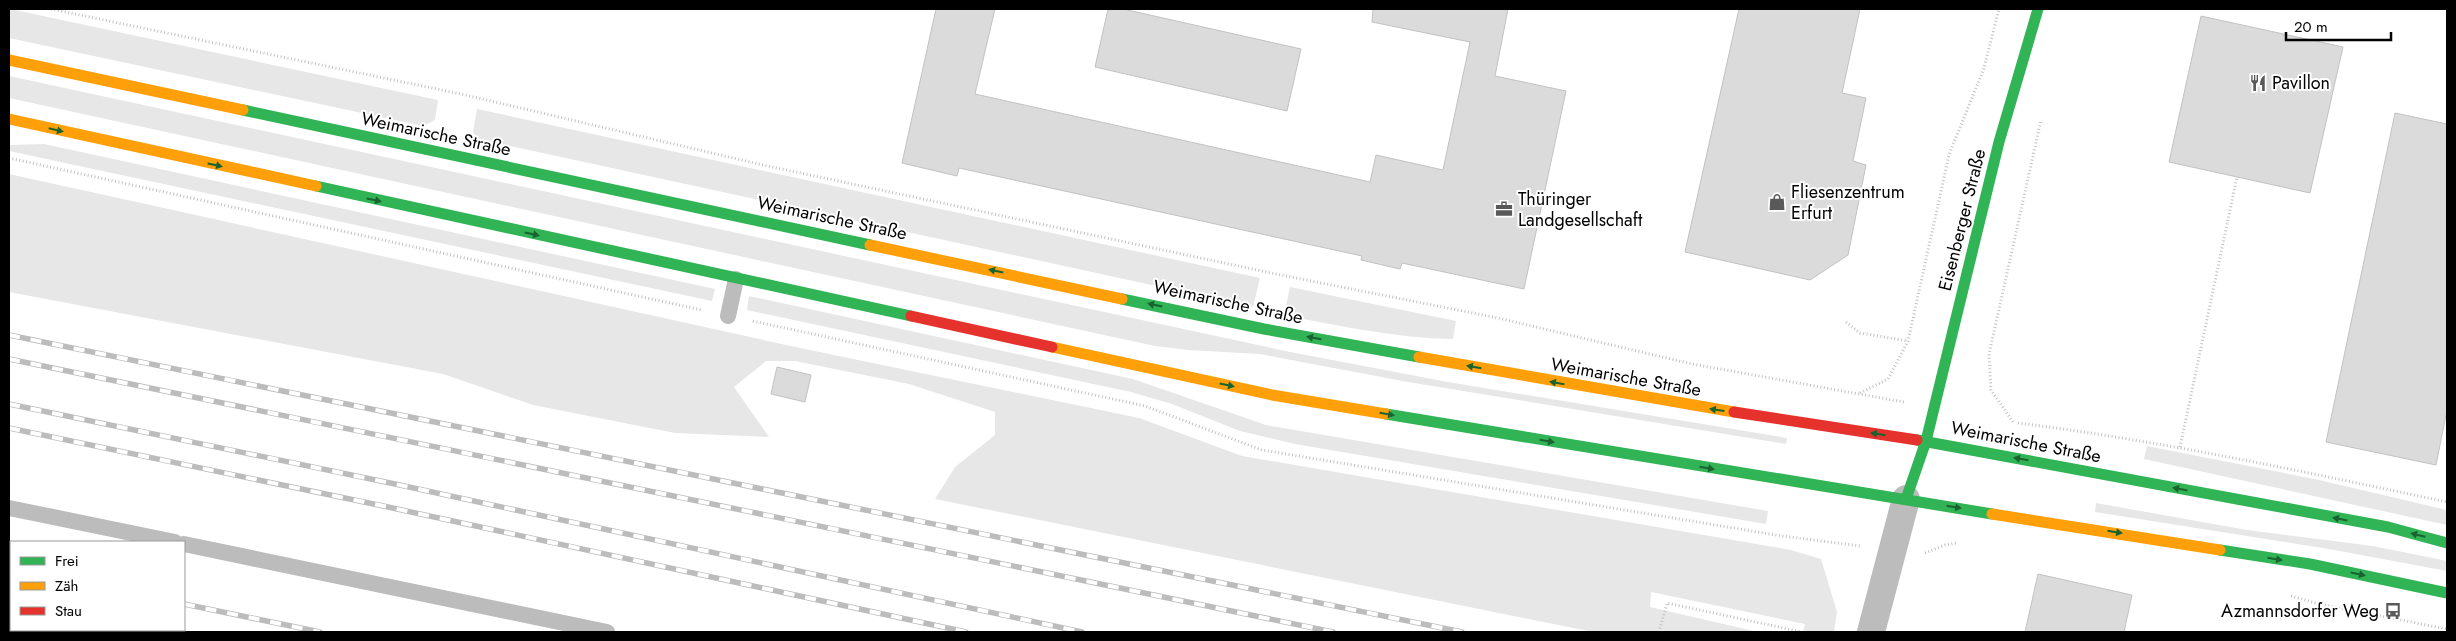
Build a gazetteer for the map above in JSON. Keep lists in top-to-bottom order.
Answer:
{
  "streets": {
    "main road": ["Weimarische Straße", "Eisenberger Straße"]
  },
  "crossings": [
    ["Weimarische Straße", "Eisenberger Straße"]
  ],
  "places": {
    "restaurant": ["Pavillon"],
    "shop": ["Fliesenzentrum Erfurt"],
    "office": ["Thüringer Landgesellschaft"],
    "bus stop": ["Azmannsdorfer Weg"]
  },
  "legend": ["Frei", "Zäh", "Stau"],
  "scale_bar": "20 m"
}
